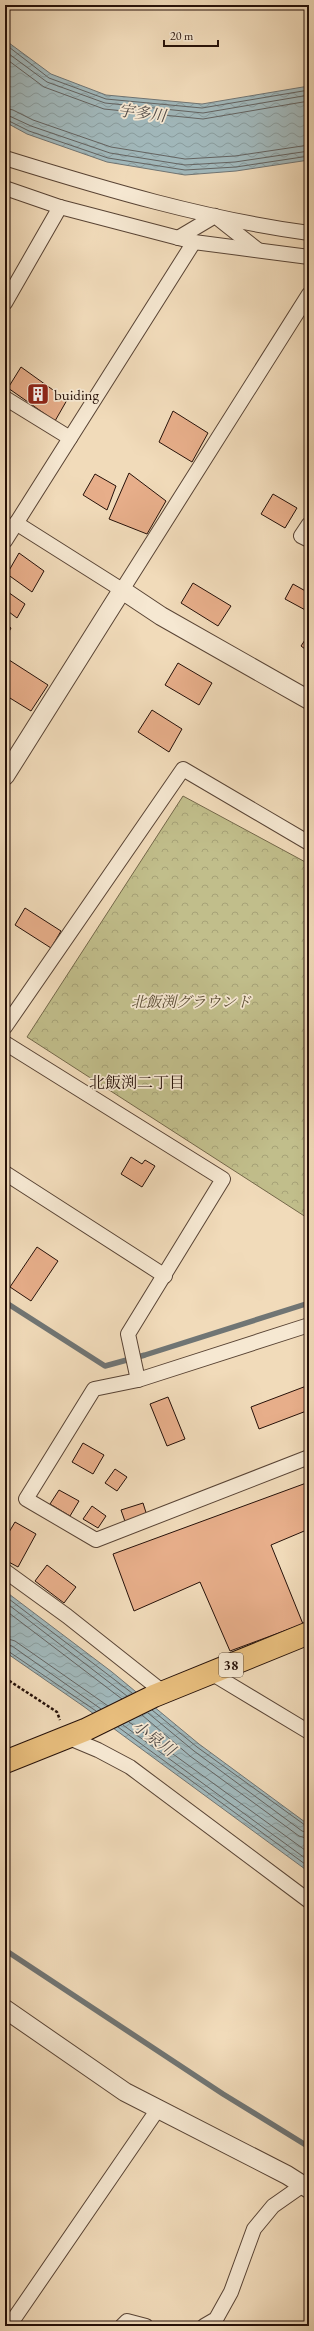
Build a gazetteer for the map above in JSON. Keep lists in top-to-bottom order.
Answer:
{
  "streets": {
    "main road": ["38"]
  },
  "districts": ["北飯渕二丁目"],
  "water": ["宇多川", "小泉川"],
  "parks": ["北飯渕グラウンド"],
  "places": {
    "building": ["buiding"]
  },
  "scale_bar": "20 m"
}
